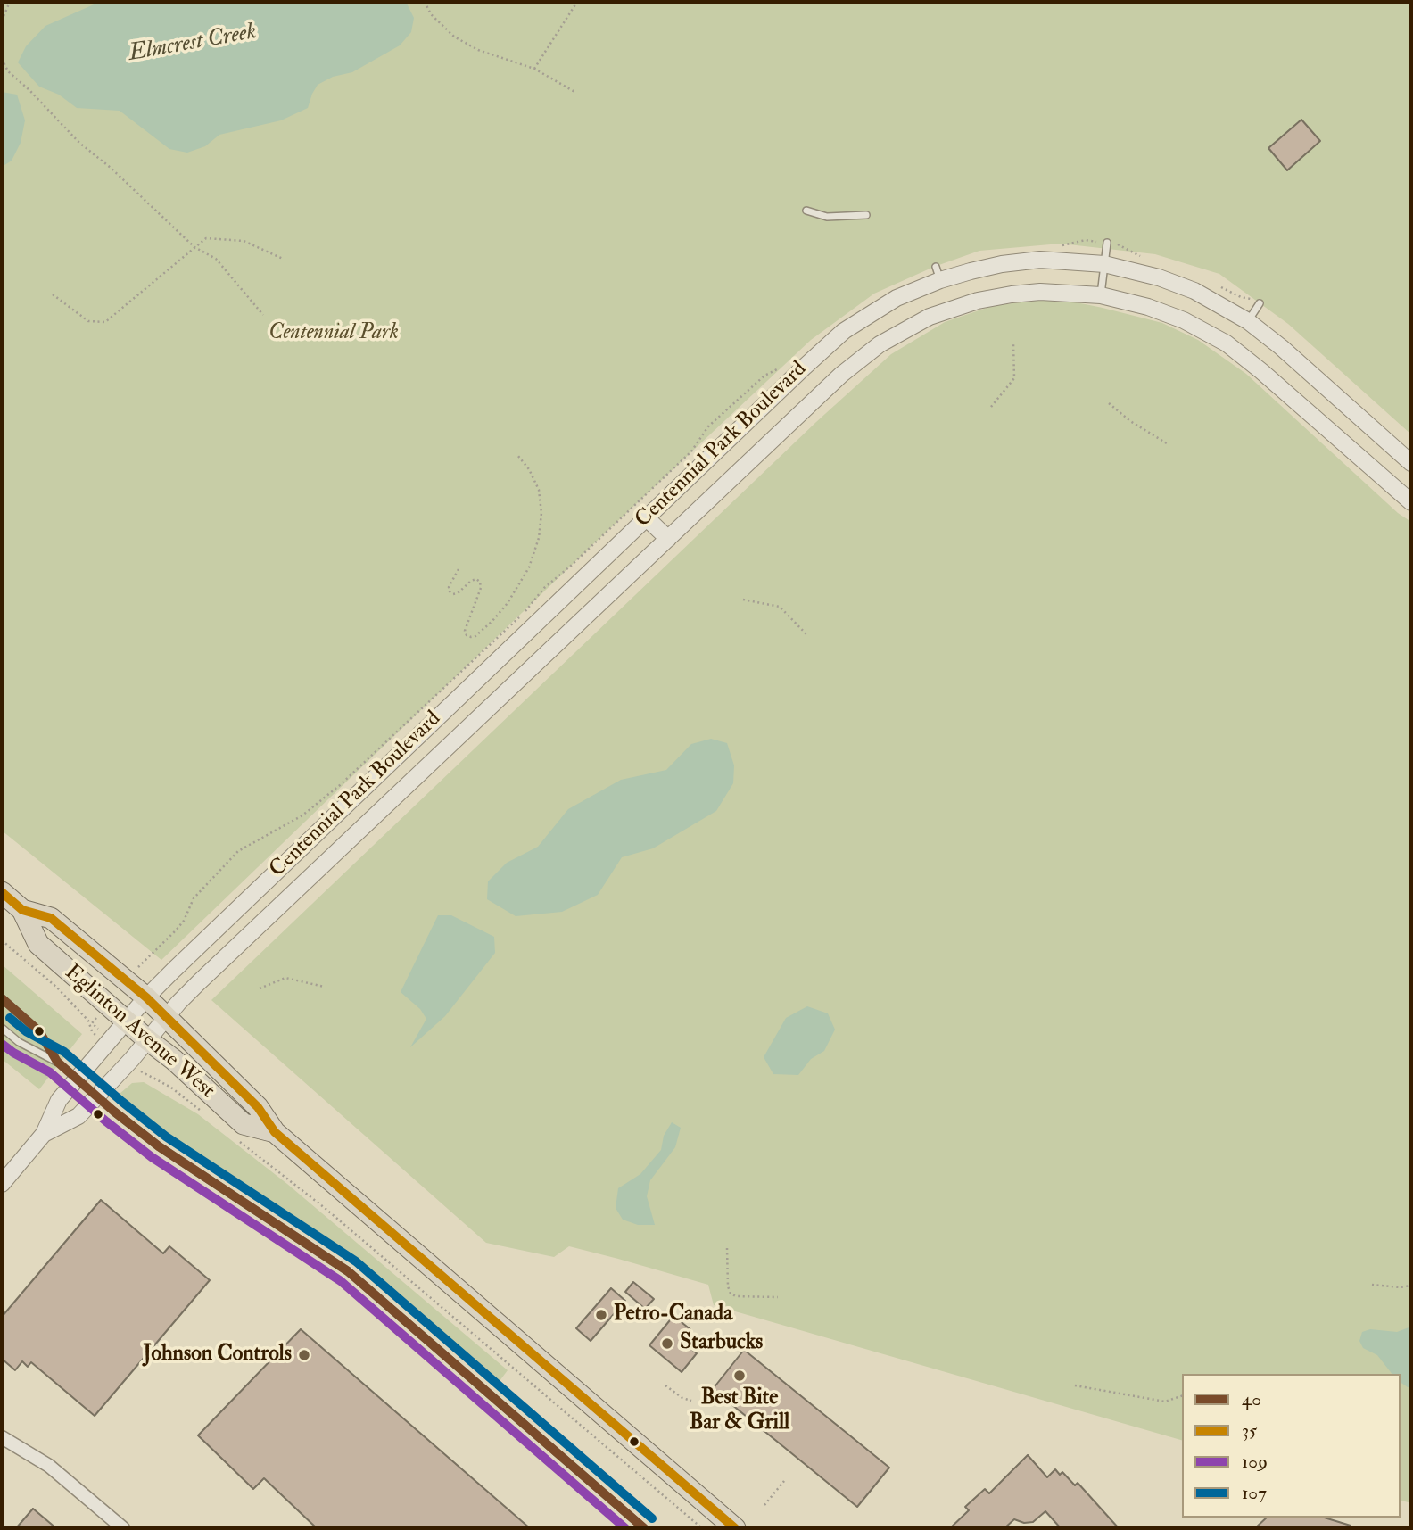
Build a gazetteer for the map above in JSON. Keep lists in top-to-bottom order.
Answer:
{
  "streets": {
    "main road": ["Eglinton Avenue West"],
    "street": ["Centennial Park Boulevard"]
  },
  "crossings": [
    ["Centennial Park Boulevard", "Eglinton Avenue West"]
  ],
  "water": ["Elmcrest Creek"],
  "parks": ["Centennial Park"],
  "places": [
    "Petro-Canada",
    "Starbucks",
    "Johnson Controls",
    "Best Bite Bar & Grill"
  ],
  "lines": [
    "transit line 35",
    "transit line 40",
    "transit line 107",
    "transit line 109"
  ],
  "legend": [
    "40",
    "35",
    "109",
    "107"
  ]
}
